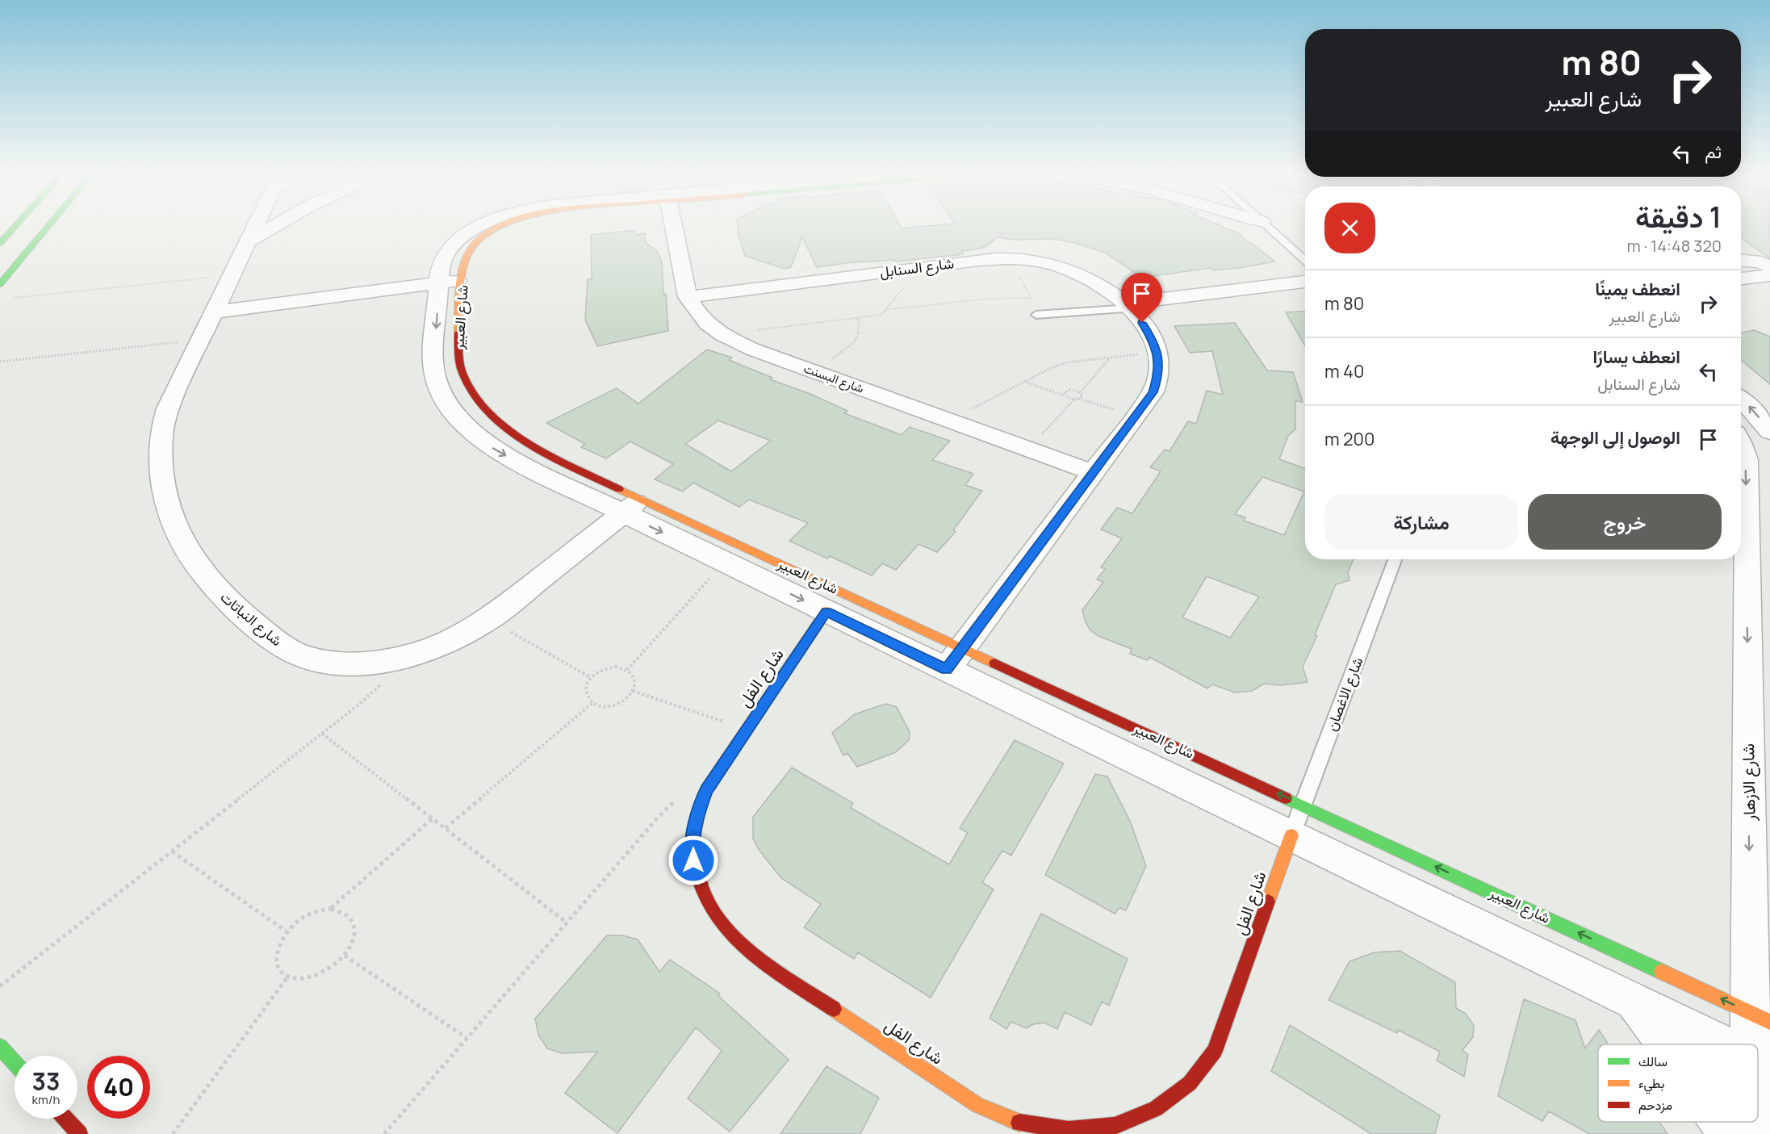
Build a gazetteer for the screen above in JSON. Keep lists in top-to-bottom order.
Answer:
{
  "streets": {
    "street": [
      "شارع السنابل",
      "شارع العبير",
      "شارع البسنت",
      "شارع النباتات",
      "شارع الفل",
      "شارع الازهار"
    ],
    "lane": ["شارع الاغصان"]
  },
  "crossings": [
    ["شارع السنابل", "شارع العبير"],
    ["شارع السنابل", "شارع البسنت"],
    ["شارع العبير", "شارع النباتات"],
    ["شارع العبير", "شارع الفل"],
    ["شارع العبير", "شارع الاغصان"],
    ["شارع العبير", "شارع الازهار"],
    ["شارع الفل", "شارع الاغصان"]
  ],
  "one_way": ["شارع الازهار"],
  "legend": ["سالك", "بطيء", "مزدحم"],
  "page": {
    "turn": ["80 m", "شارع العبير"],
    "then": "ثم",
    "heading": ["1 دقيقة", "320 m · 14:48"],
    "list": [
      {
        "name": "انعطف يمينًا",
        "note": "شارع العبير",
        "value": "80 m"
      },
      {
        "name": "انعطف يسارًا",
        "note": "شارع السنابل",
        "value": "40 m"
      },
      {
        "name": "الوصول إلى الوجهة",
        "value": "200 m"
      }
    ],
    "buttons": ["خروج", "مشاركة"],
    "speed": "33 km/h",
    "limit": "40"
  }
}
